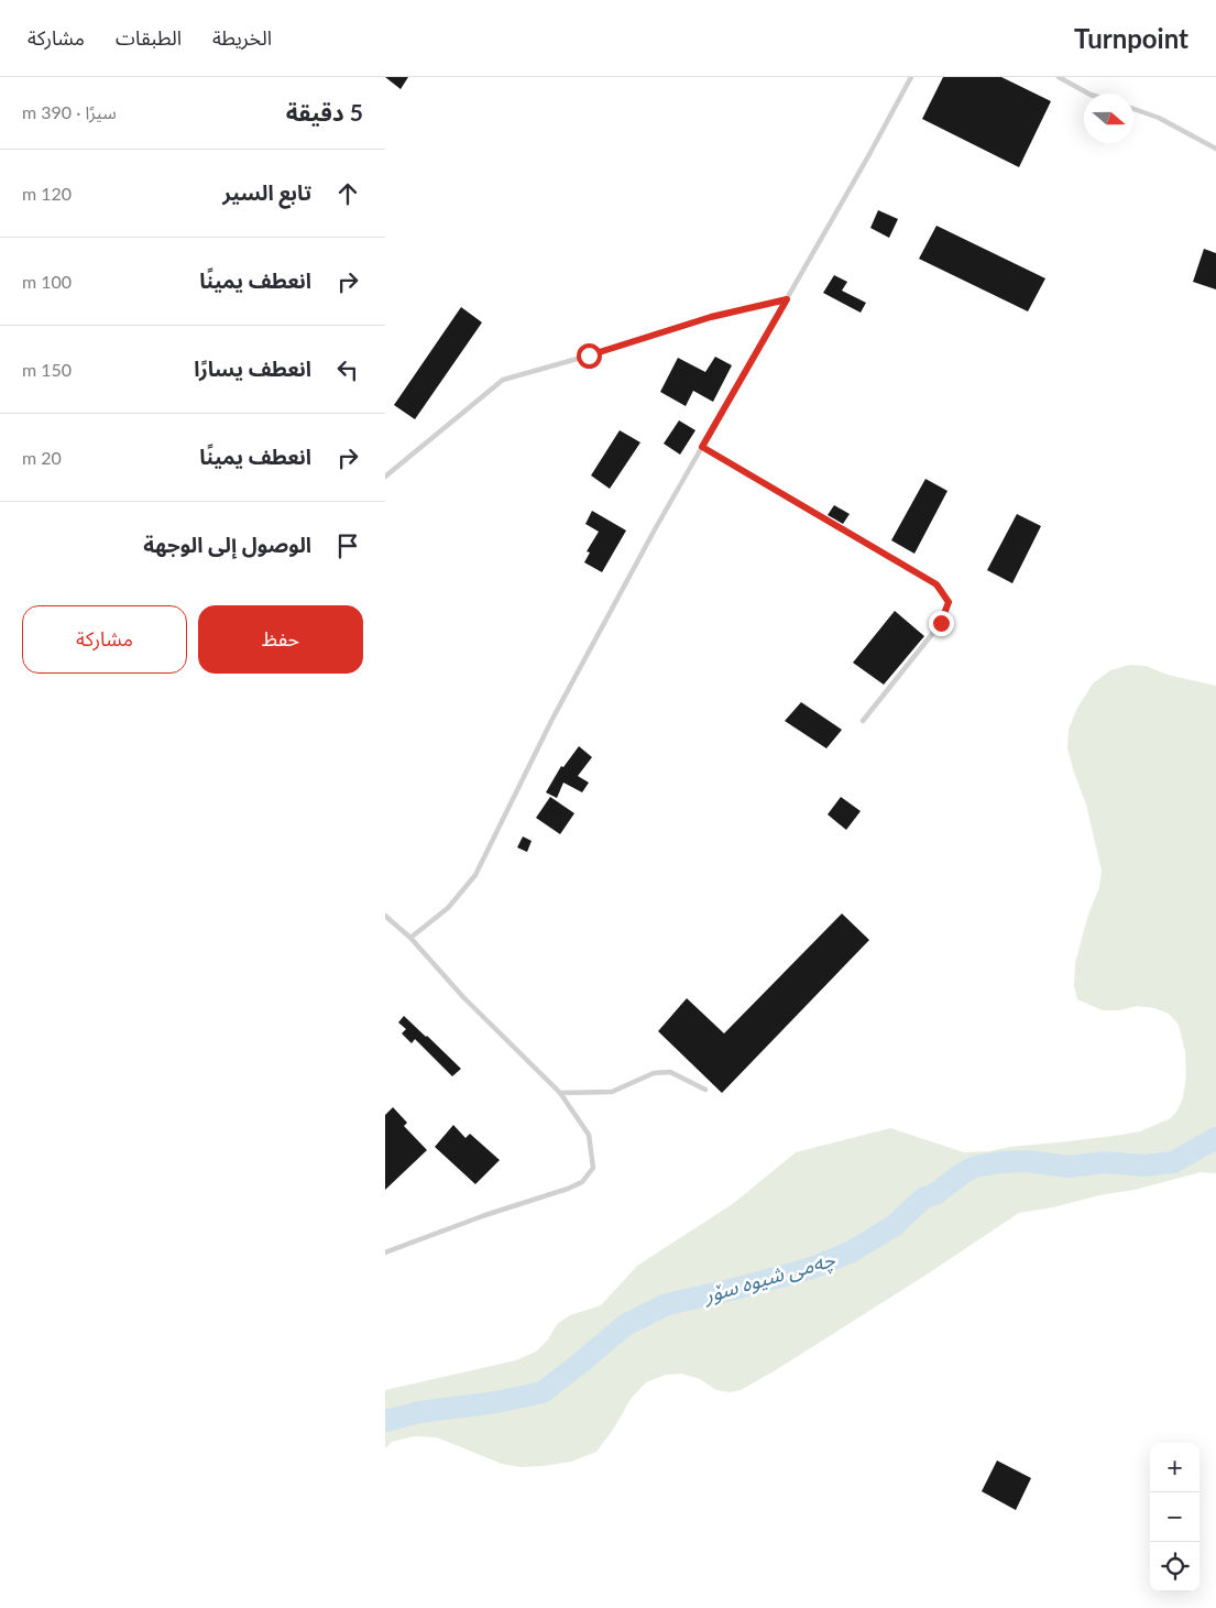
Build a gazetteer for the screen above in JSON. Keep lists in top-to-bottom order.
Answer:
{
  "water": ["چەمی شیوە سۆر"],
  "north": "right",
  "page": {
    "header": "Turnpoint",
    "nav": ["الخريطة", "الطبقات", "مشاركة"],
    "heading": ["5 دقيقة", "سيرًا · 390 m"],
    "list": [
      ["تابع السير", "120 m"],
      ["انعطف يمينًا", "100 m"],
      ["انعطف يسارًا", "150 m"],
      ["انعطف يمينًا", "20 m"],
      "الوصول إلى الوجهة"
    ],
    "buttons": ["حفظ", "مشاركة"],
    "map_buttons": ["+", "−"]
  }
}
